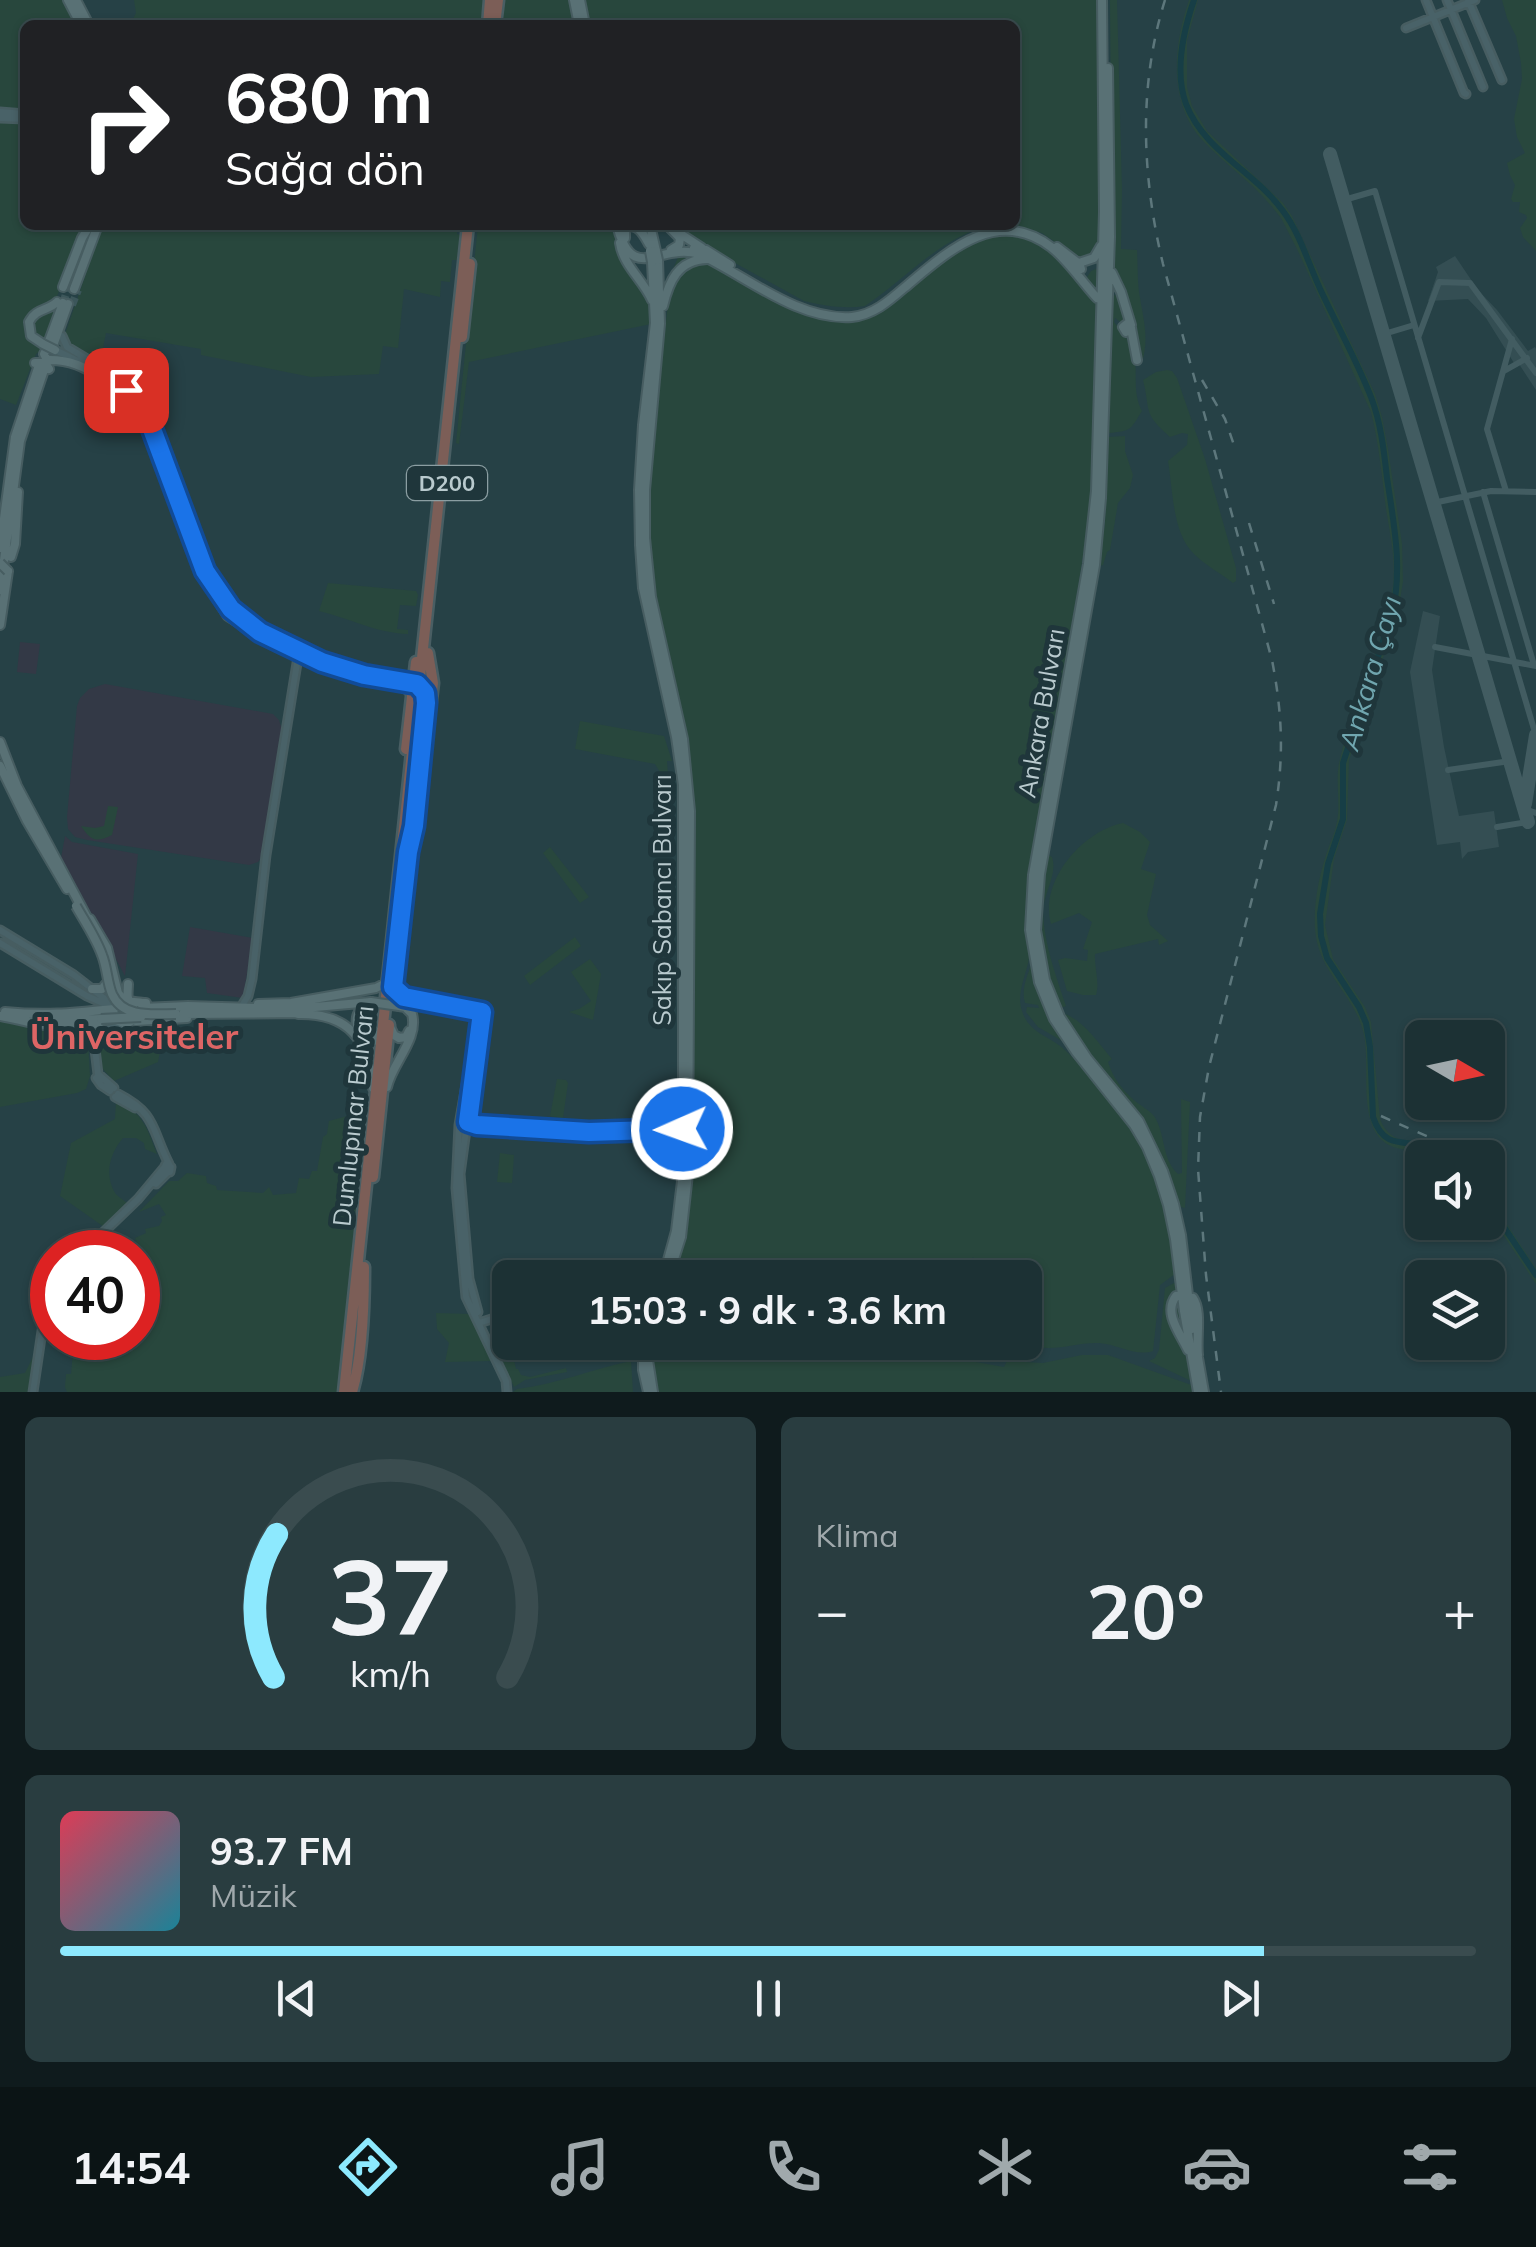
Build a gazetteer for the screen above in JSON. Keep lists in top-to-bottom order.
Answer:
{
  "streets": {
    "highway": ["D200", "Dumlupınar Bulvarı"],
    "main road": ["Ankara Bulvarı", "Sakıp Sabancı Bulvarı"]
  },
  "districts": ["Üniversiteler"],
  "water": ["Ankara Çayı"],
  "north": "right",
  "page": {
    "turn": ["680 m", "Sağa dön"],
    "limit": "40",
    "trip": "15:03 · 9 dk · 3.6 km",
    "tile": "Klima",
    "heat": ["−", "20°", "+"],
    "song": ["93.7 FM", "Müzik"],
    "tabs": "14:54",
    "gauge": ["37", "km/h"]
  }
}
